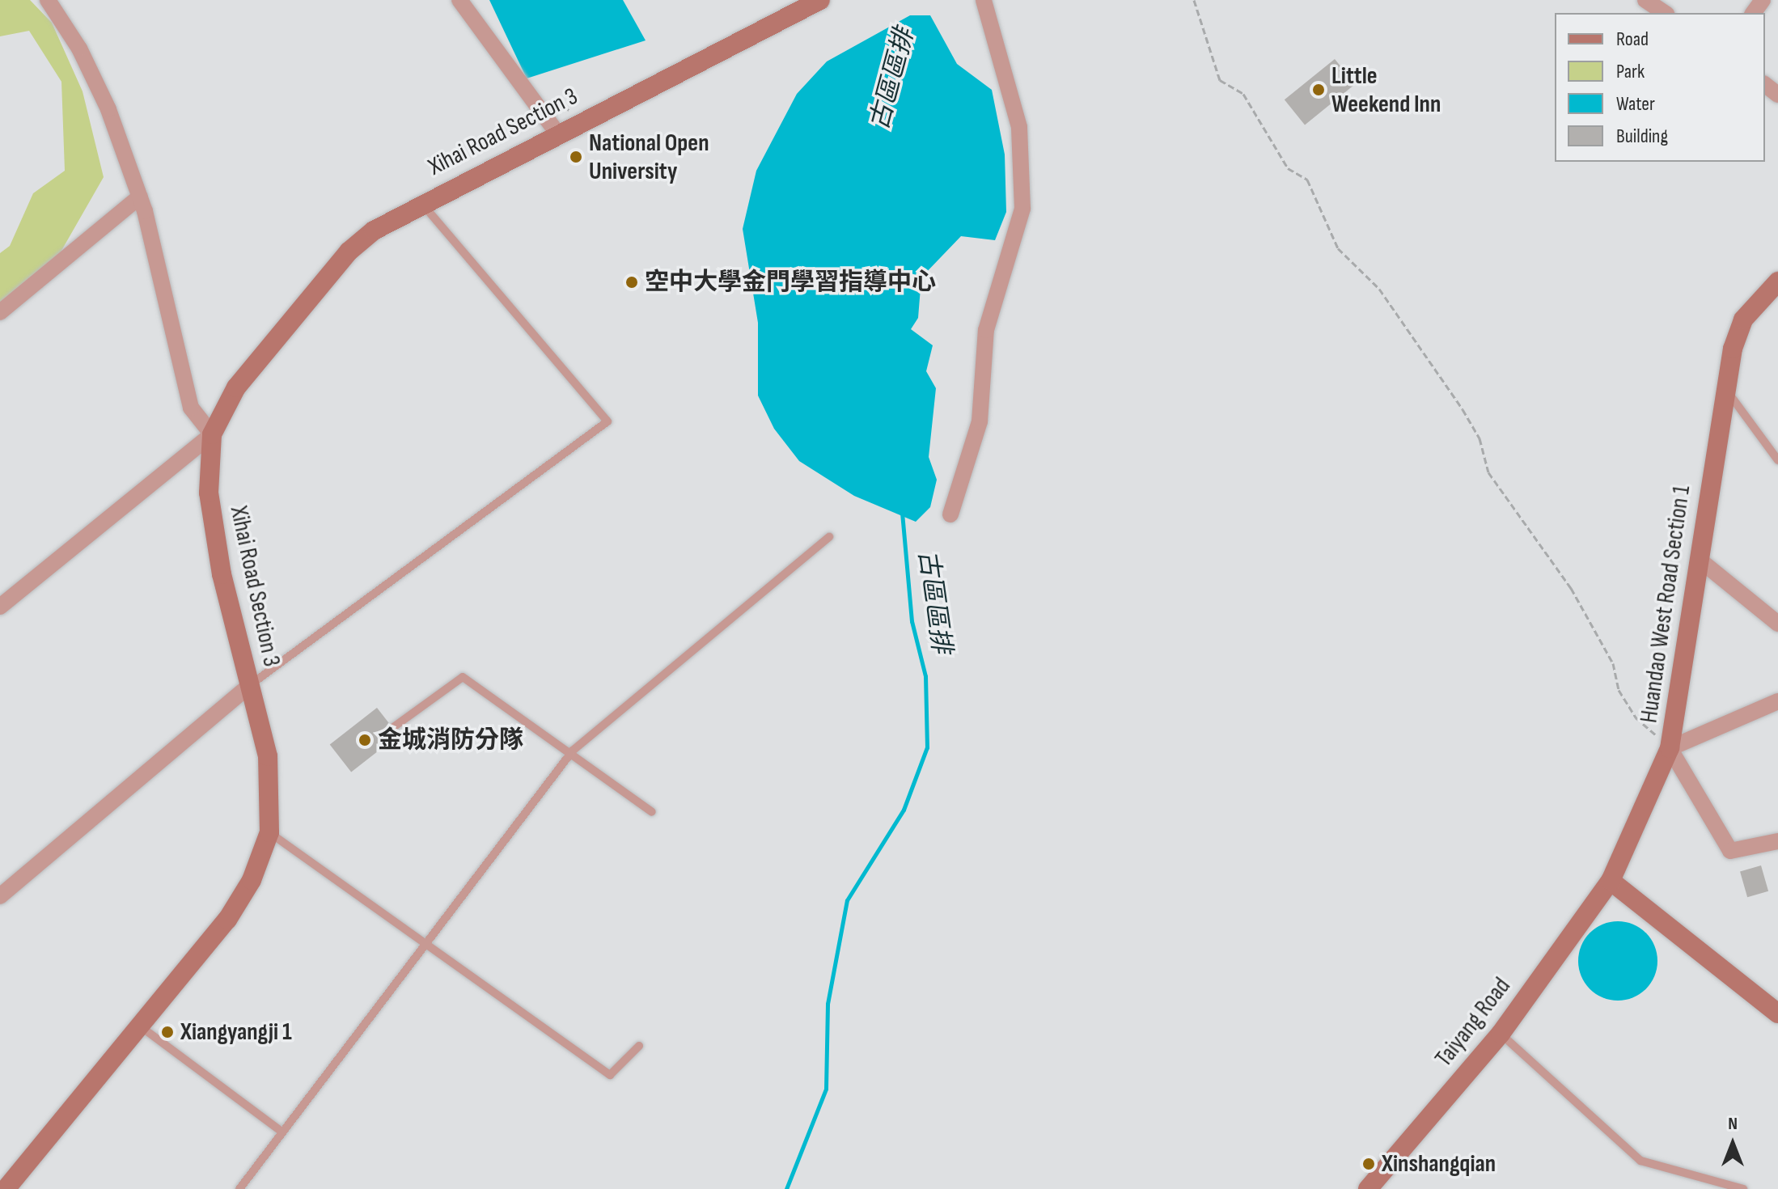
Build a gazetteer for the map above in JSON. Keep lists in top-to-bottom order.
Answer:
{
  "streets": {
    "main road": ["Xihai Road Section 3", "Huandao West Road Section 1", "Taiyang Road"]
  },
  "crossings": [
    ["Huandao West Road Section 1", "Taiyang Road"]
  ],
  "water": ["古區區排"],
  "places": [
    "Little Weekend Inn",
    "National Open University",
    "空中大學金門學習指導中心",
    "金城消防分隊",
    "Xiangyangji 1",
    "Xinshangqian"
  ],
  "legend": [
    "Road",
    "Park",
    "Water",
    "Building"
  ],
  "north": "top"
}
